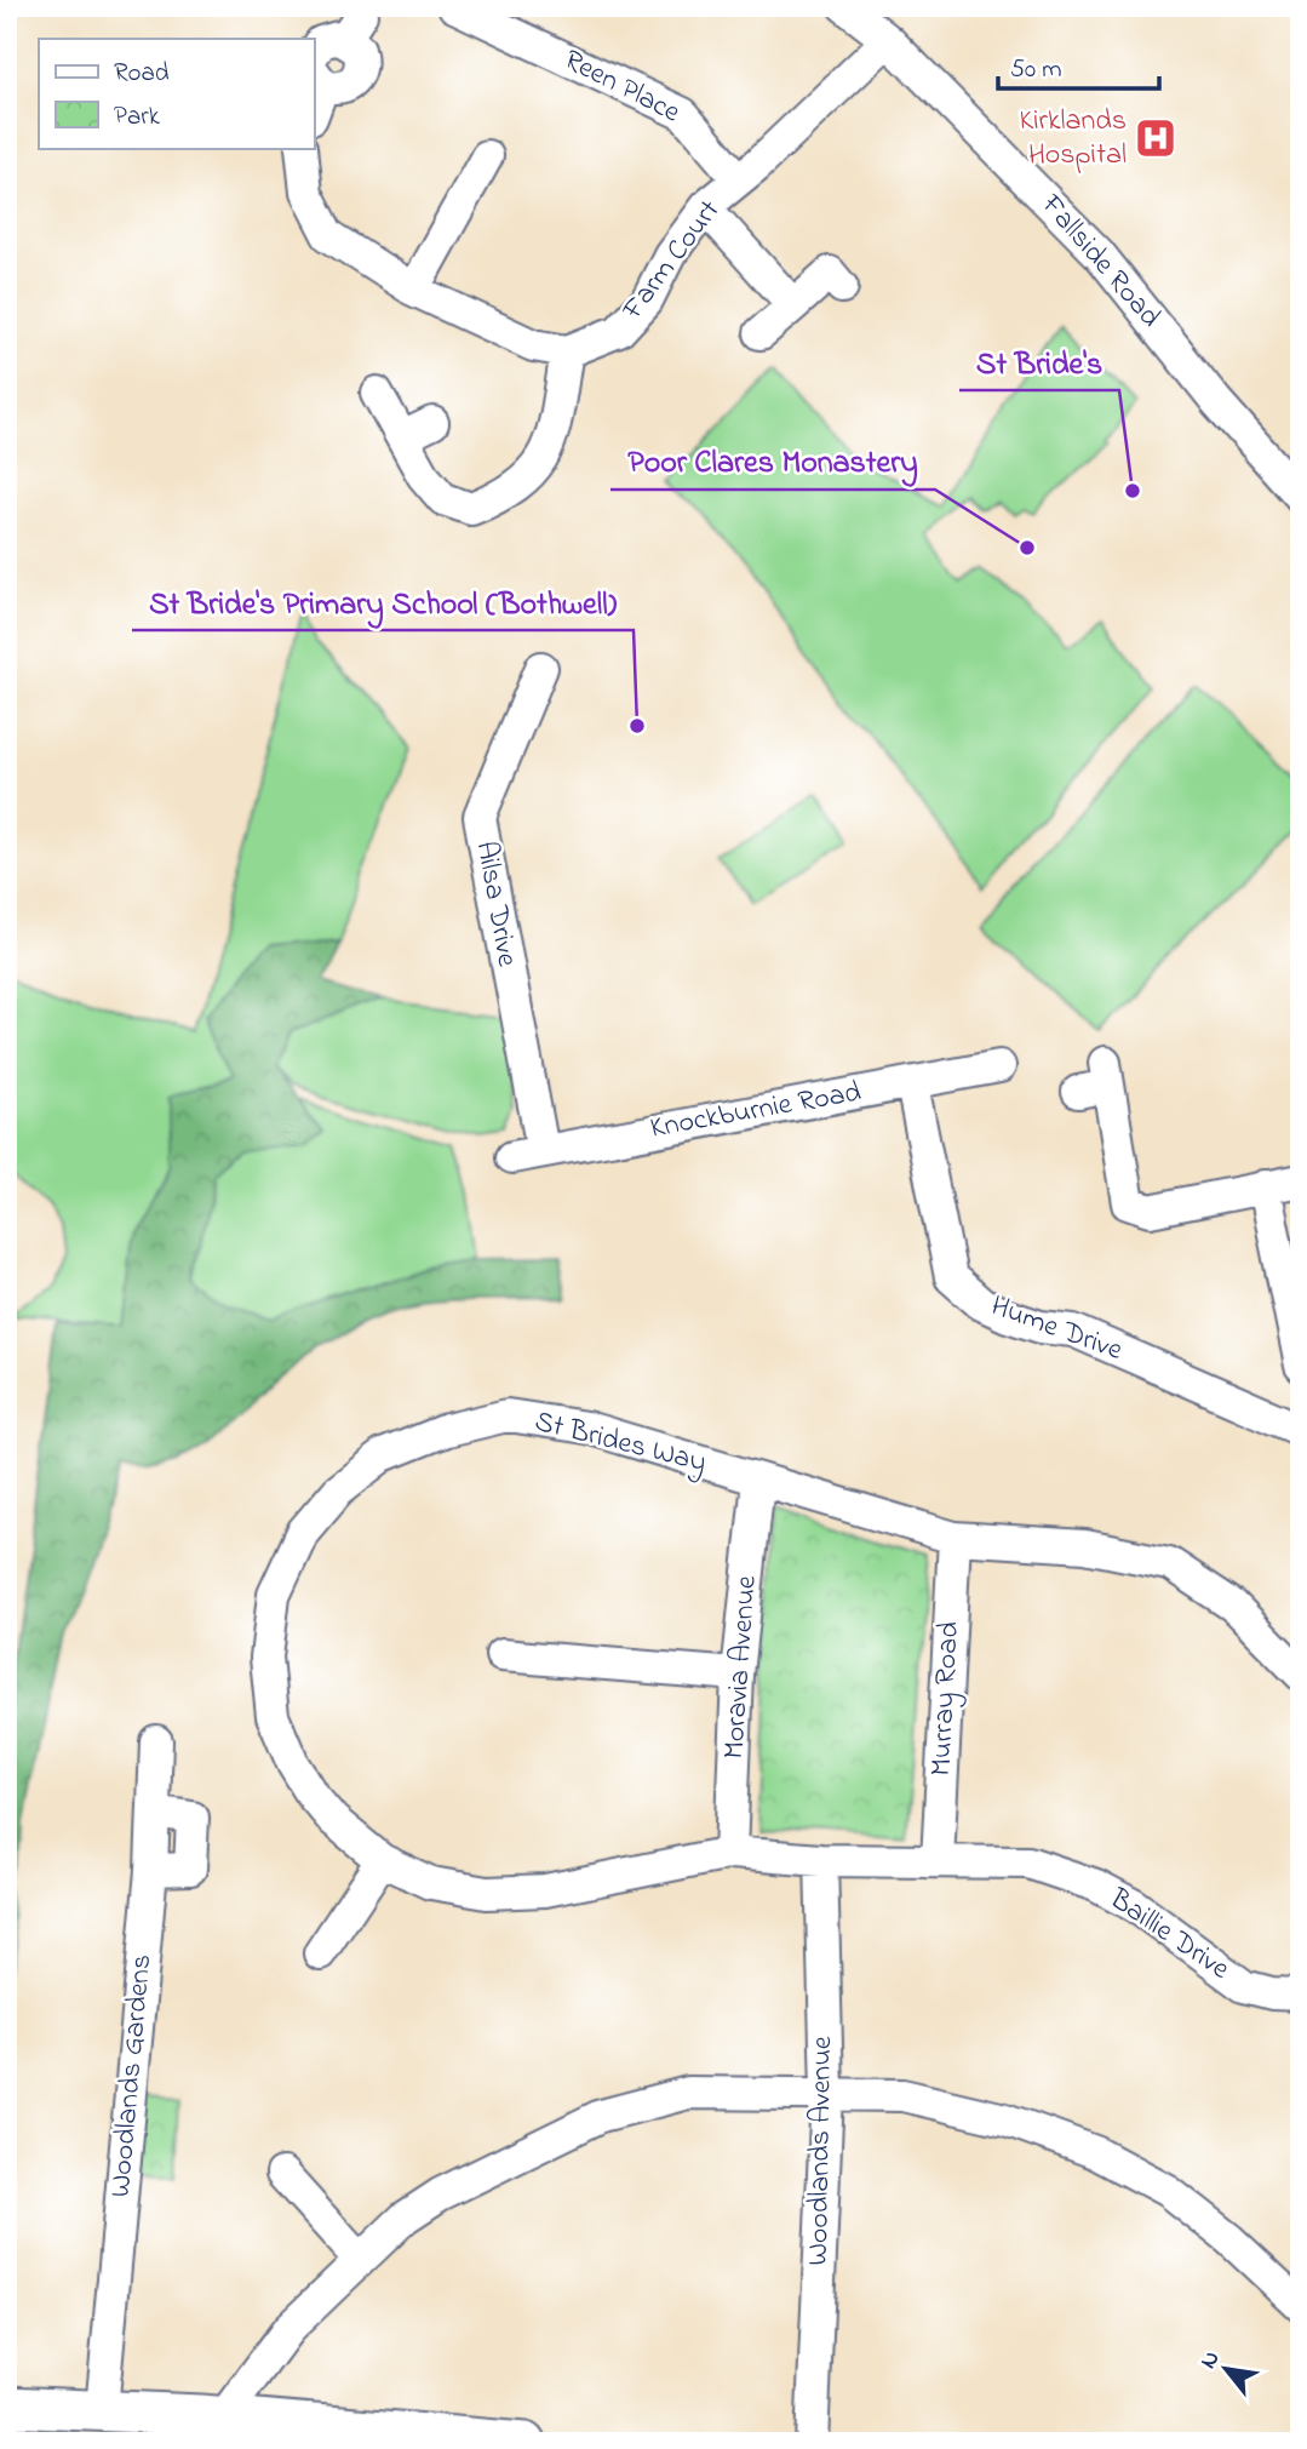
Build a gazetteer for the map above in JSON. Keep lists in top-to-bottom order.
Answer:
{
  "streets": {
    "street": [
      "Reen Place",
      "Farm Court",
      "Fallside Road",
      "Ailsa Drive",
      "Knockburnie Road",
      "Hume Drive",
      "St Brides Way",
      "Moravia Avenue",
      "Murray Road",
      "Baillie Drive",
      "Woodlands Gardens",
      "Woodlands Avenue"
    ]
  },
  "crossings": [
    ["Reen Place", "Farm Court"],
    ["Farm Court", "Fallside Road"],
    ["Ailsa Drive", "Knockburnie Road"],
    ["Knockburnie Road", "Hume Drive"],
    ["St Brides Way", "Moravia Avenue"],
    ["St Brides Way", "Murray Road"],
    ["St Brides Way", "Woodlands Avenue"],
    ["Murray Road", "Baillie Drive"]
  ],
  "places": {
    "hospital": ["Kirklands Hospital"],
    "other": ["St Bride's", "Poor Clares Monastery", "St Bride's Primary School (Bothwell)"]
  },
  "legend": ["Road", "Park"],
  "scale_bar": "50 m",
  "north": "top left"
}
